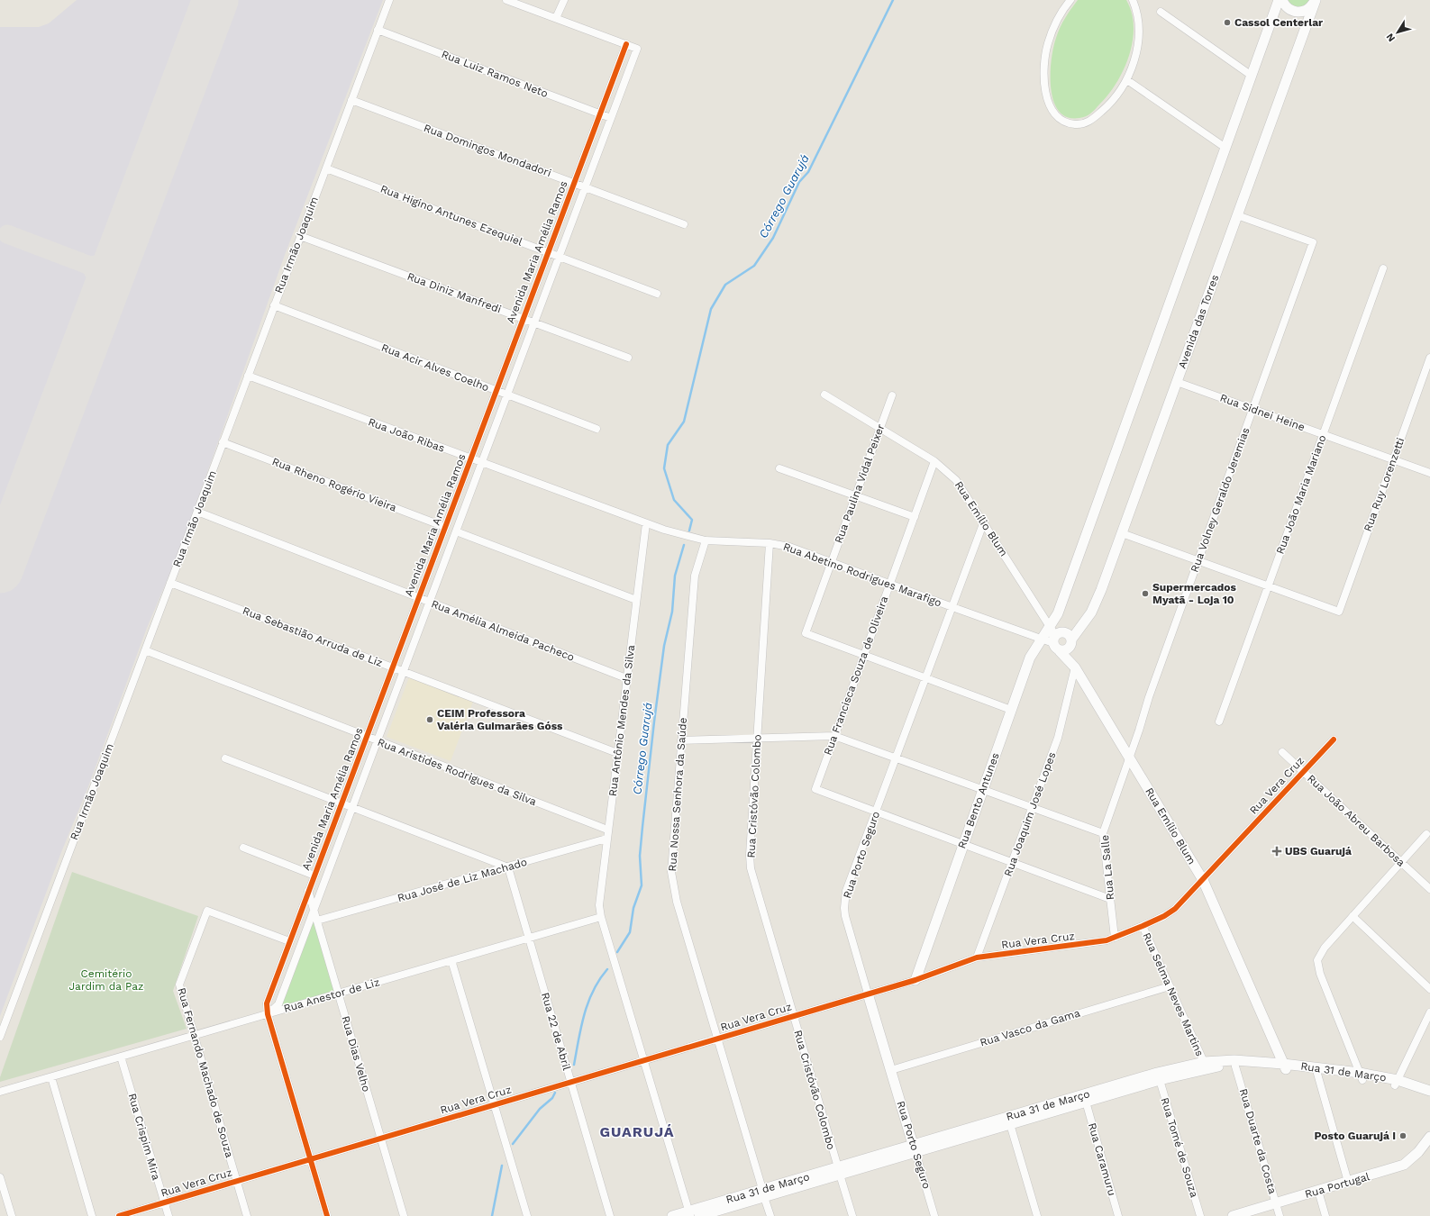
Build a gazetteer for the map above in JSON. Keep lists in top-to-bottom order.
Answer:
{
  "streets": {
    "main road": [
      "Avenida das Torres",
      "Rua Emílio Blum",
      "Rua Bento Antunes",
      "Rua Porto Seguro",
      "Rua 31 de Março",
      "Rua Portugal"
    ],
    "street": [
      "Rua Luiz Ramos Neto",
      "Rua Domingos Mondadori",
      "Rua Higino Antunes Ezequiel",
      "Rua Irmão Joaquim",
      "Avenida Maria Amélia Ramos",
      "Rua Diniz Manfredi",
      "Rua Acir Alves Coelho",
      "Rua Sidnei Heine",
      "Rua João Ribas",
      "Rua Paulina Vidal Peixer",
      "Rua Rheno Rogério Vieira",
      "Rua Ruy Lorenzetti",
      "Rua João Maria Mariano",
      "Rua Volney Geraldo Jeremias",
      "Rua Abetino Rodrigues Marafigo",
      "Rua Amélia Almeida Pacheco",
      "Rua Sebastião Arruda de Liz",
      "Rua Francisca Souza de Oliveira",
      "Rua Antônio Mendes da Silva",
      "Rua Aristides Rodrigues da Silva",
      "Rua Vera Cruz",
      "Rua Nossa Senhora da Saúde",
      "Rua Cristóvão Colombo",
      "Rua Joaquim José Lopes",
      "Rua João Abreu Barbosa",
      "Rua La Salle",
      "Rua José de Liz Machado",
      "Rua Selma Neves Martins",
      "Rua Anestor de Liz",
      "Rua Vasco da Gama",
      "Rua 22 de Abril",
      "Rua Dias Velho",
      "Rua Fernando Machado de Souza",
      "Rua Crispim Mira",
      "Rua Duarte da Costa",
      "Rua Tomé de Souza",
      "Rua Caramuru"
    ]
  },
  "crossings": [
    ["Rua Luiz Ramos Neto", "Rua Irmão Joaquim"],
    ["Rua Luiz Ramos Neto", "Avenida Maria Amélia Ramos"],
    ["Rua Domingos Mondadori", "Rua Irmão Joaquim"],
    ["Rua Domingos Mondadori", "Avenida Maria Amélia Ramos"],
    ["Rua Higino Antunes Ezequiel", "Rua Irmão Joaquim"],
    ["Rua Higino Antunes Ezequiel", "Avenida Maria Amélia Ramos"],
    ["Rua Irmão Joaquim", "Rua Diniz Manfredi"],
    ["Rua Irmão Joaquim", "Rua Acir Alves Coelho"],
    ["Rua Irmão Joaquim", "Rua João Ribas"],
    ["Rua Irmão Joaquim", "Rua Rheno Rogério Vieira"],
    ["Rua Irmão Joaquim", "Rua Amélia Almeida Pacheco"],
    ["Rua Irmão Joaquim", "Rua Sebastião Arruda de Liz"],
    ["Rua Irmão Joaquim", "Rua Aristides Rodrigues da Silva"],
    ["Avenida Maria Amélia Ramos", "Rua Diniz Manfredi"],
    ["Avenida Maria Amélia Ramos", "Rua Acir Alves Coelho"],
    ["Avenida Maria Amélia Ramos", "Rua João Ribas"],
    ["Avenida Maria Amélia Ramos", "Rua Rheno Rogério Vieira"],
    ["Avenida Maria Amélia Ramos", "Rua Amélia Almeida Pacheco"],
    ["Avenida Maria Amélia Ramos", "Rua Sebastião Arruda de Liz"],
    ["Avenida Maria Amélia Ramos", "Rua Aristides Rodrigues da Silva"],
    ["Avenida Maria Amélia Ramos", "Rua Anestor de Liz"],
    ["Avenida Maria Amélia Ramos", "Rua Dias Velho"],
    ["Avenida Maria Amélia Ramos", "Rua Fernando Machado de Souza"],
    ["Avenida das Torres", "Rua Sidnei Heine"],
    ["Avenida das Torres", "Rua Volney Geraldo Jeremias"],
    ["Avenida das Torres", "Rua Emílio Blum"],
    ["Avenida das Torres", "Rua Abetino Rodrigues Marafigo"],
    ["Rua Sidnei Heine", "Rua Ruy Lorenzetti"],
    ["Rua Sidnei Heine", "Rua João Maria Mariano"],
    ["Rua Sidnei Heine", "Rua Volney Geraldo Jeremias"],
    ["Rua João Ribas", "Rua Abetino Rodrigues Marafigo"],
    ["Rua João Ribas", "Rua Antônio Mendes da Silva"],
    ["Rua Paulina Vidal Peixer", "Rua Emílio Blum"],
    ["Rua Paulina Vidal Peixer", "Rua Abetino Rodrigues Marafigo"],
    ["Rua Paulina Vidal Peixer", "Rua Francisca Souza de Oliveira"],
    ["Rua Ruy Lorenzetti", "Rua João Maria Mariano"],
    ["Rua Volney Geraldo Jeremias", "Rua Emílio Blum"],
    ["Rua Volney Geraldo Jeremias", "Rua La Salle"],
    ["Rua Emílio Blum", "Rua Abetino Rodrigues Marafigo"],
    ["Rua Emílio Blum", "Rua Francisca Souza de Oliveira"],
    ["Rua Emílio Blum", "Rua Vera Cruz"],
    ["Rua Emílio Blum", "Rua Bento Antunes"],
    ["Rua Emílio Blum", "Rua Joaquim José Lopes"],
    ["Rua Emílio Blum", "Rua Porto Seguro"],
    ["Rua Emílio Blum", "Rua La Salle"],
    ["Rua Emílio Blum", "Rua 31 de Março"],
    ["Rua Abetino Rodrigues Marafigo", "Rua Francisca Souza de Oliveira"],
    ["Rua Abetino Rodrigues Marafigo", "Rua Antônio Mendes da Silva"],
    ["Rua Abetino Rodrigues Marafigo", "Rua Nossa Senhora da Saúde"],
    ["Rua Abetino Rodrigues Marafigo", "Rua Cristóvão Colombo"],
    ["Rua Abetino Rodrigues Marafigo", "Rua Bento Antunes"],
    ["Rua Abetino Rodrigues Marafigo", "Rua Porto Seguro"],
    ["Rua Amélia Almeida Pacheco", "Rua Antônio Mendes da Silva"],
    ["Rua Sebastião Arruda de Liz", "Rua Antônio Mendes da Silva"],
    ["Rua Francisca Souza de Oliveira", "Rua Porto Seguro"],
    ["Rua Antônio Mendes da Silva", "Rua Aristides Rodrigues da Silva"],
    ["Rua Antônio Mendes da Silva", "Rua Vera Cruz"],
    ["Rua Antônio Mendes da Silva", "Rua José de Liz Machado"],
    ["Rua Antônio Mendes da Silva", "Rua Anestor de Liz"],
    ["Rua Antônio Mendes da Silva", "Rua 31 de Março"],
    ["Rua Vera Cruz", "Rua Nossa Senhora da Saúde"],
    ["Rua Vera Cruz", "Rua Cristóvão Colombo"],
    ["Rua Vera Cruz", "Rua Bento Antunes"],
    ["Rua Vera Cruz", "Rua Joaquim José Lopes"],
    ["Rua Vera Cruz", "Rua João Abreu Barbosa"],
    ["Rua Vera Cruz", "Rua Porto Seguro"],
    ["Rua Vera Cruz", "Rua La Salle"],
    ["Rua Vera Cruz", "Rua Selma Neves Martins"],
    ["Rua Vera Cruz", "Rua 22 de Abril"],
    ["Rua Vera Cruz", "Rua Dias Velho"],
    ["Rua Vera Cruz", "Rua Fernando Machado de Souza"],
    ["Rua Vera Cruz", "Rua Crispim Mira"],
    ["Rua Nossa Senhora da Saúde", "Rua 31 de Março"],
    ["Rua Cristóvão Colombo", "Rua 31 de Março"],
    ["Rua Porto Seguro", "Rua Vasco da Gama"],
    ["Rua Porto Seguro", "Rua 31 de Março"],
    ["Rua José de Liz Machado", "Rua 22 de Abril"],
    ["Rua José de Liz Machado", "Rua Dias Velho"],
    ["Rua Selma Neves Martins", "Rua Vasco da Gama"],
    ["Rua Selma Neves Martins", "Rua 31 de Março"],
    ["Rua Anestor de Liz", "Rua 22 de Abril"],
    ["Rua Anestor de Liz", "Rua Dias Velho"],
    ["Rua Anestor de Liz", "Rua Fernando Machado de Souza"],
    ["Rua Anestor de Liz", "Rua Crispim Mira"],
    ["Rua 31 de Março", "Rua Duarte da Costa"],
    ["Rua 31 de Março", "Rua Tomé de Souza"],
    ["Rua 31 de Março", "Rua Caramuru"],
    ["Rua Duarte da Costa", "Rua Portugal"]
  ],
  "districts": ["GUARUJÁ"],
  "water": ["Córrego Guarujá"],
  "parks": ["Cemitério Jardim da Paz"],
  "places": {
    "other": [
      "Cassol Centerlar",
      "Supermercados Myatã - Loja 10",
      "CEIM Professora Valéria Guimarães Góss",
      "Posto Guarujá I"
    ],
    "health": ["UBS Guarujá"]
  },
  "north": "bottom left"
}
